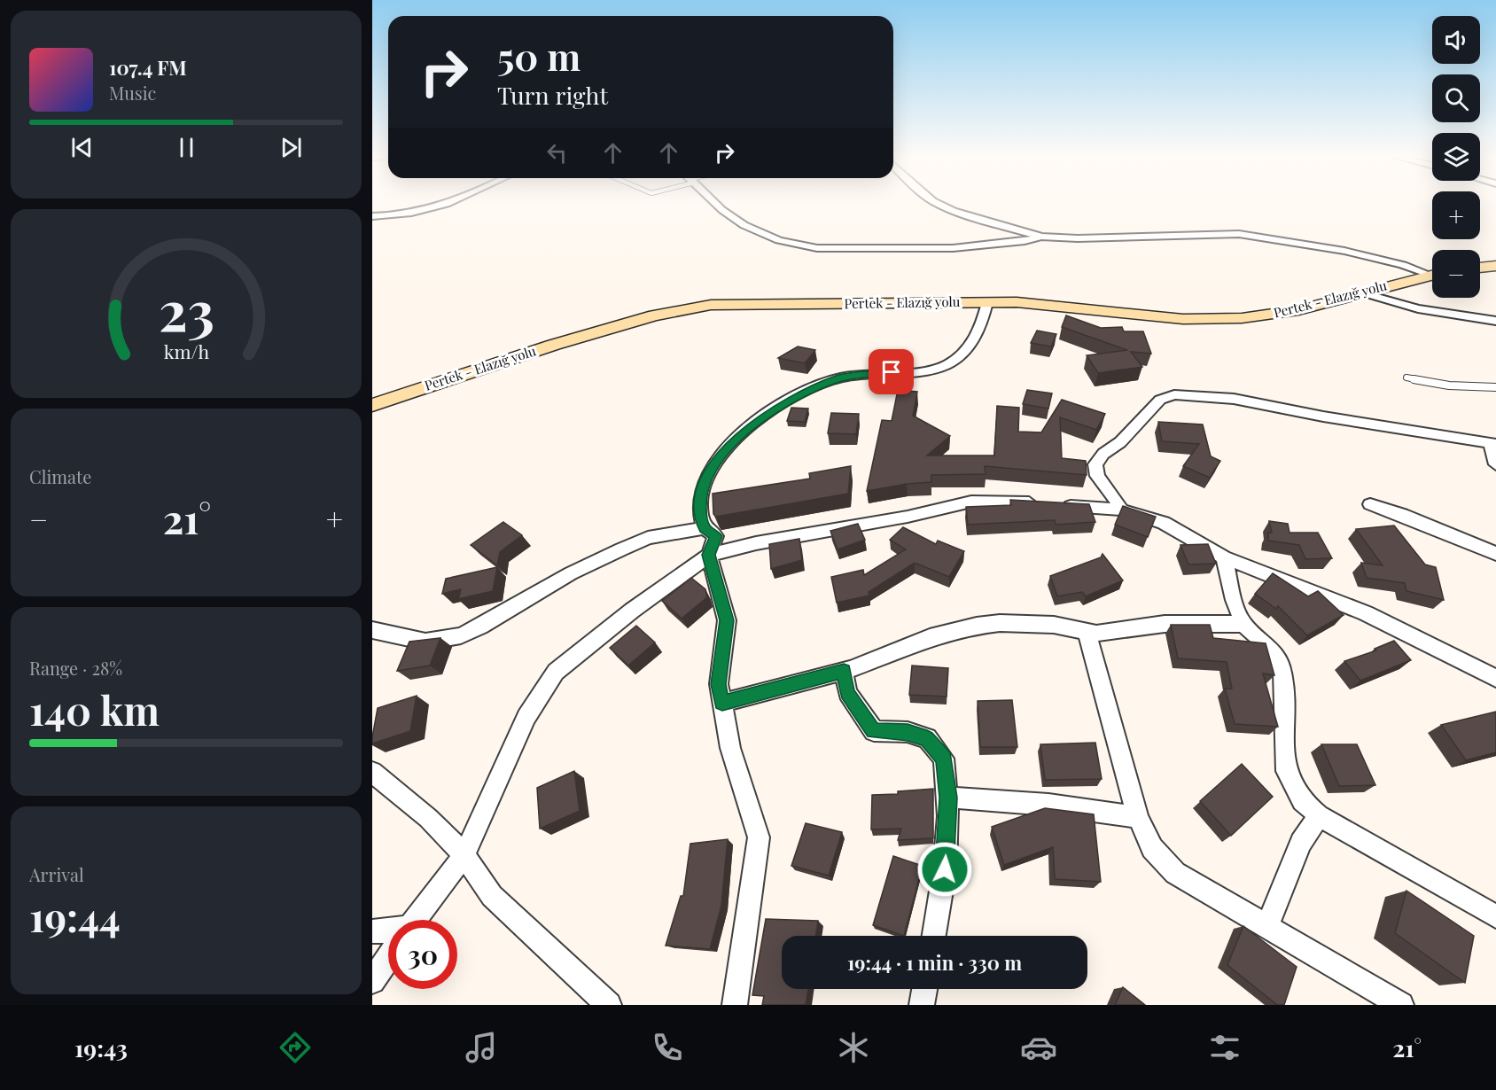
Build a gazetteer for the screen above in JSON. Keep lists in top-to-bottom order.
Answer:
{
  "streets": {
    "main road": ["Pertek - Elazığ yolu"]
  },
  "page": {
    "map_buttons": ["+", "−"],
    "turn": ["50 m", "Turn right"],
    "song": ["107.4 FM", "Music"],
    "tile": [
      "Climate",
      ["Range · 28%", "140 km"],
      ["Arrival", "19:44"]
    ],
    "heat": ["−", "21°", "+"],
    "limit": "30",
    "trip": "19:44 · 1 min · 330 m",
    "tabs": ["19:43", "21°"],
    "gauge": ["23", "km/h"]
  }
}
